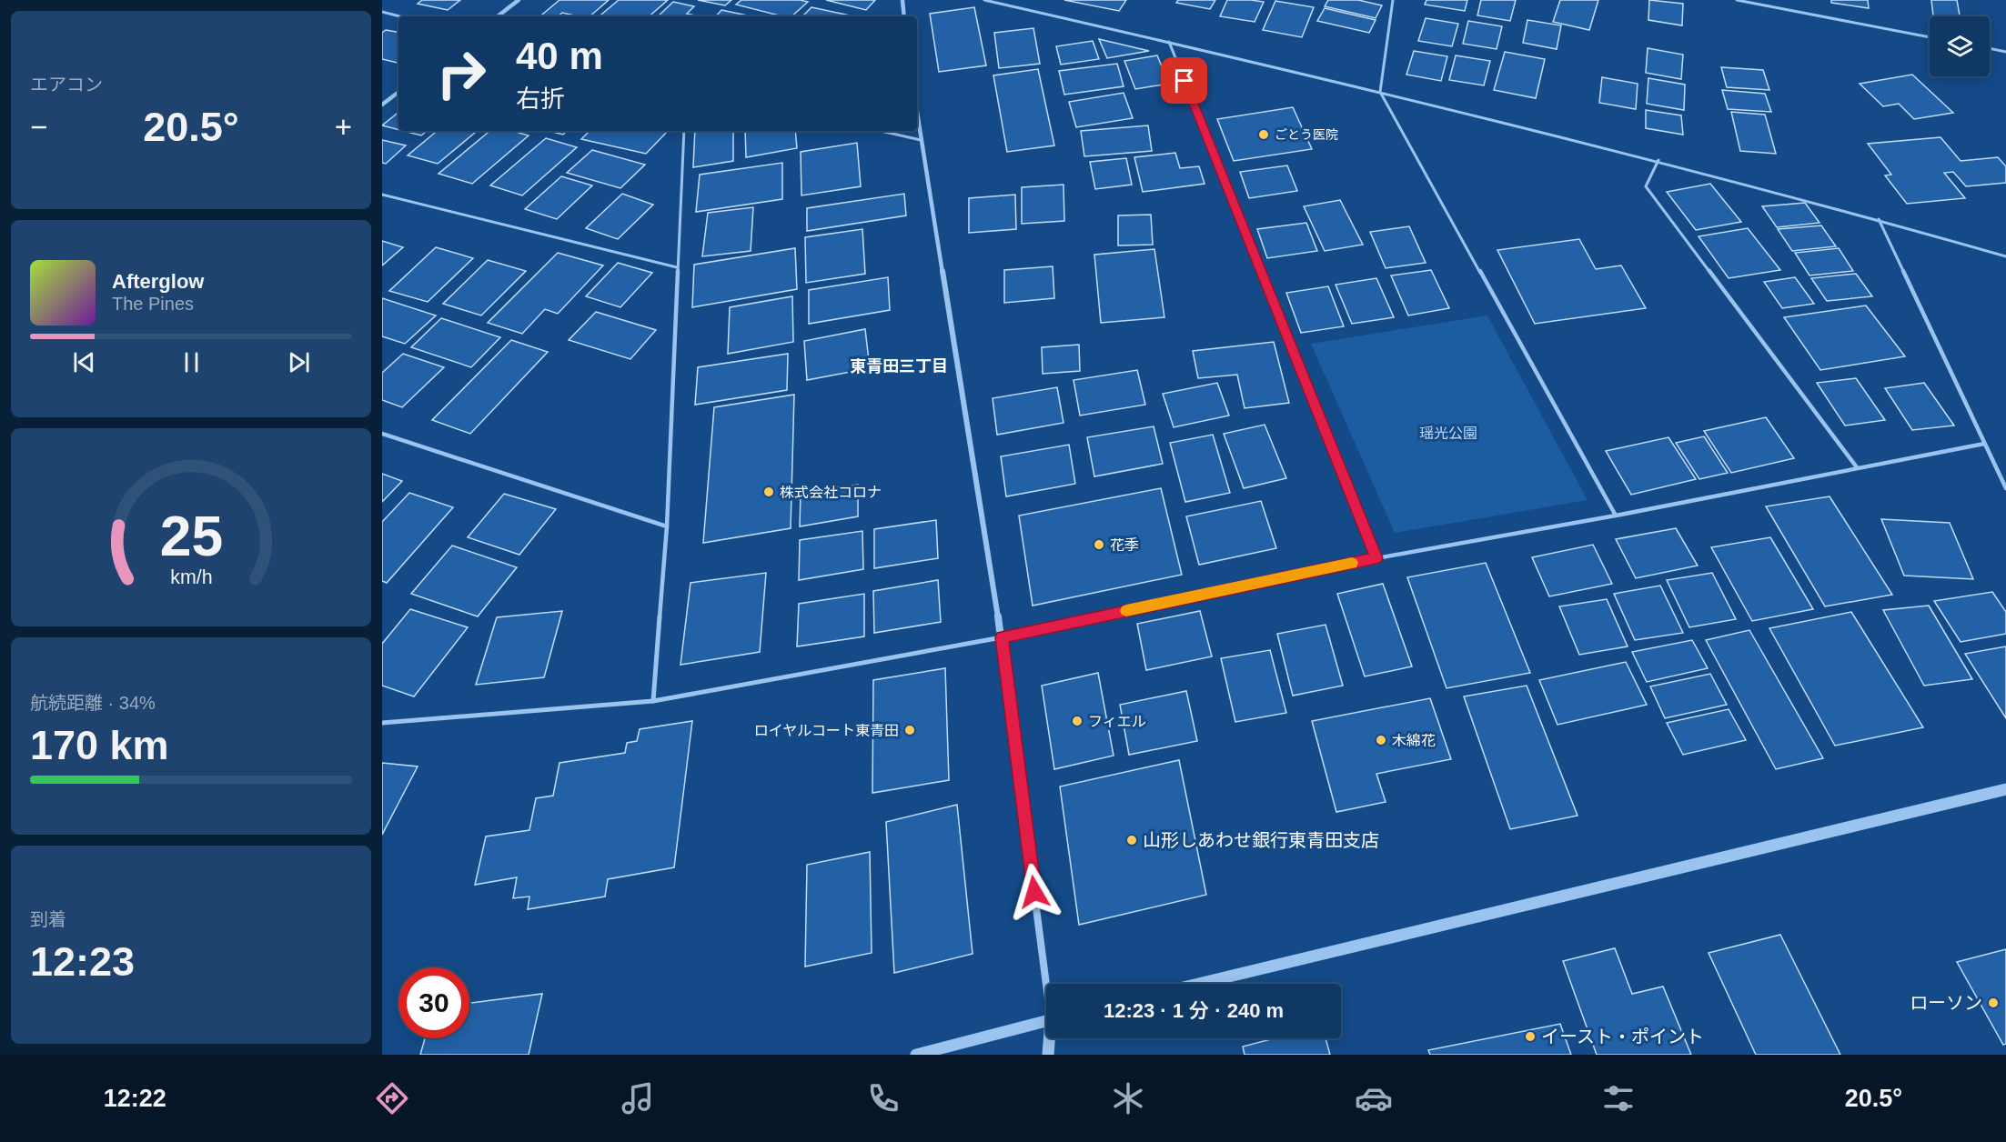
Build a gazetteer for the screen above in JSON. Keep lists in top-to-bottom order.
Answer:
{
  "districts": ["東青田三丁目"],
  "parks": ["瑶光公園"],
  "places": [
    "ごとう医院",
    "株式会社コロナ",
    "花季",
    "フィエル",
    "ロイヤルコート東青田",
    "木綿花",
    "山形しあわせ銀行東青田支店",
    "ローソン",
    "イースト・ポイント"
  ],
  "page": {
    "tile": [
      "エアコン",
      ["航続距離 · 34%", "170 km"],
      ["到着", "12:23"]
    ],
    "turn": ["40 m", "右折"],
    "heat": ["−", "20.5°", "+"],
    "song": ["Afterglow", "The Pines"],
    "limit": "30",
    "trip": "12:23 · 1 分 · 240 m",
    "tabs": ["12:22", "20.5°"],
    "gauge": ["25", "km/h"]
  }
}
